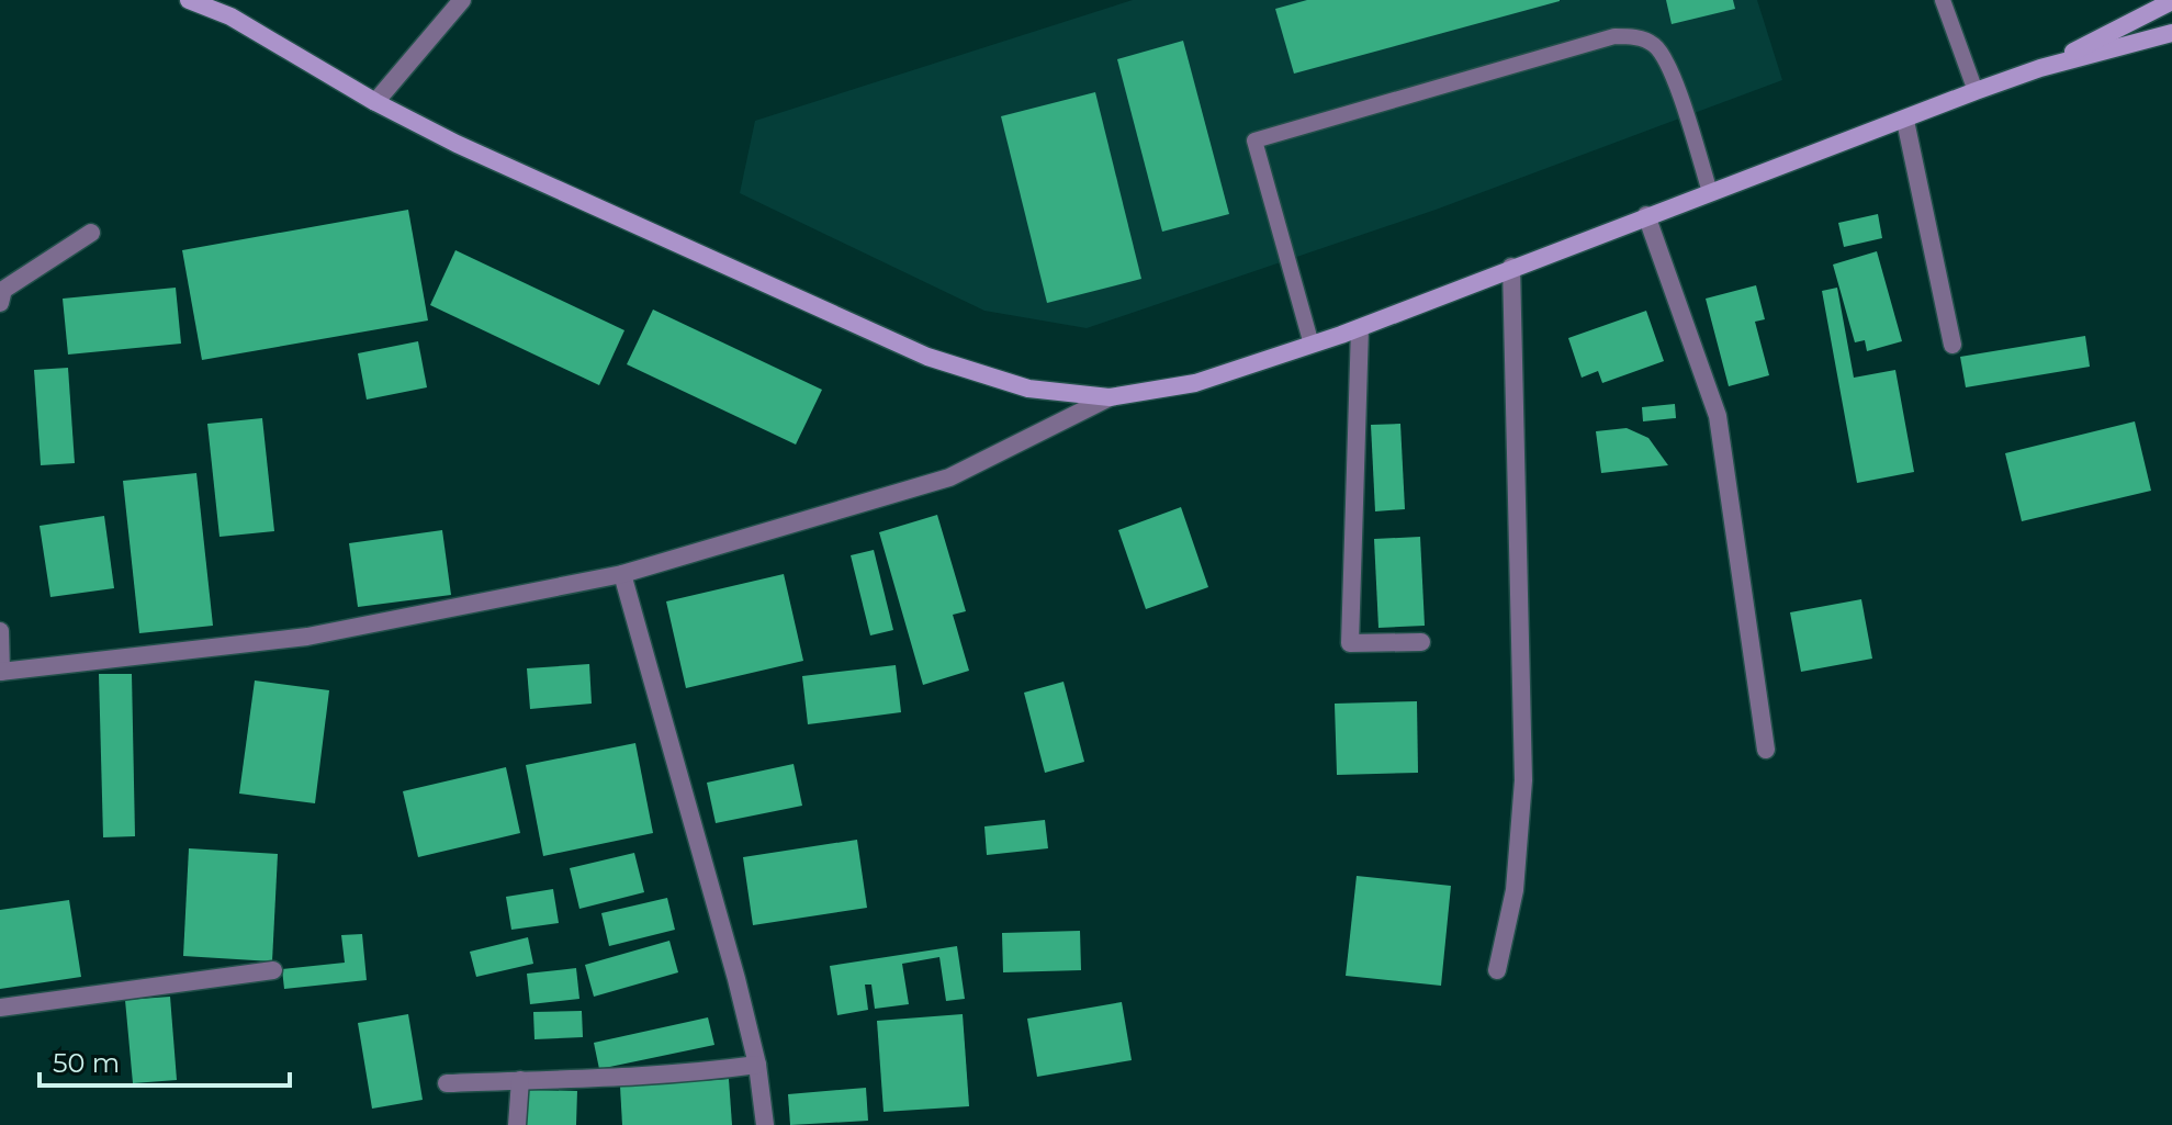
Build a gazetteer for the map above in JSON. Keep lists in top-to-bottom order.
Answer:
{
  "scale_bar": "50 m"
}
